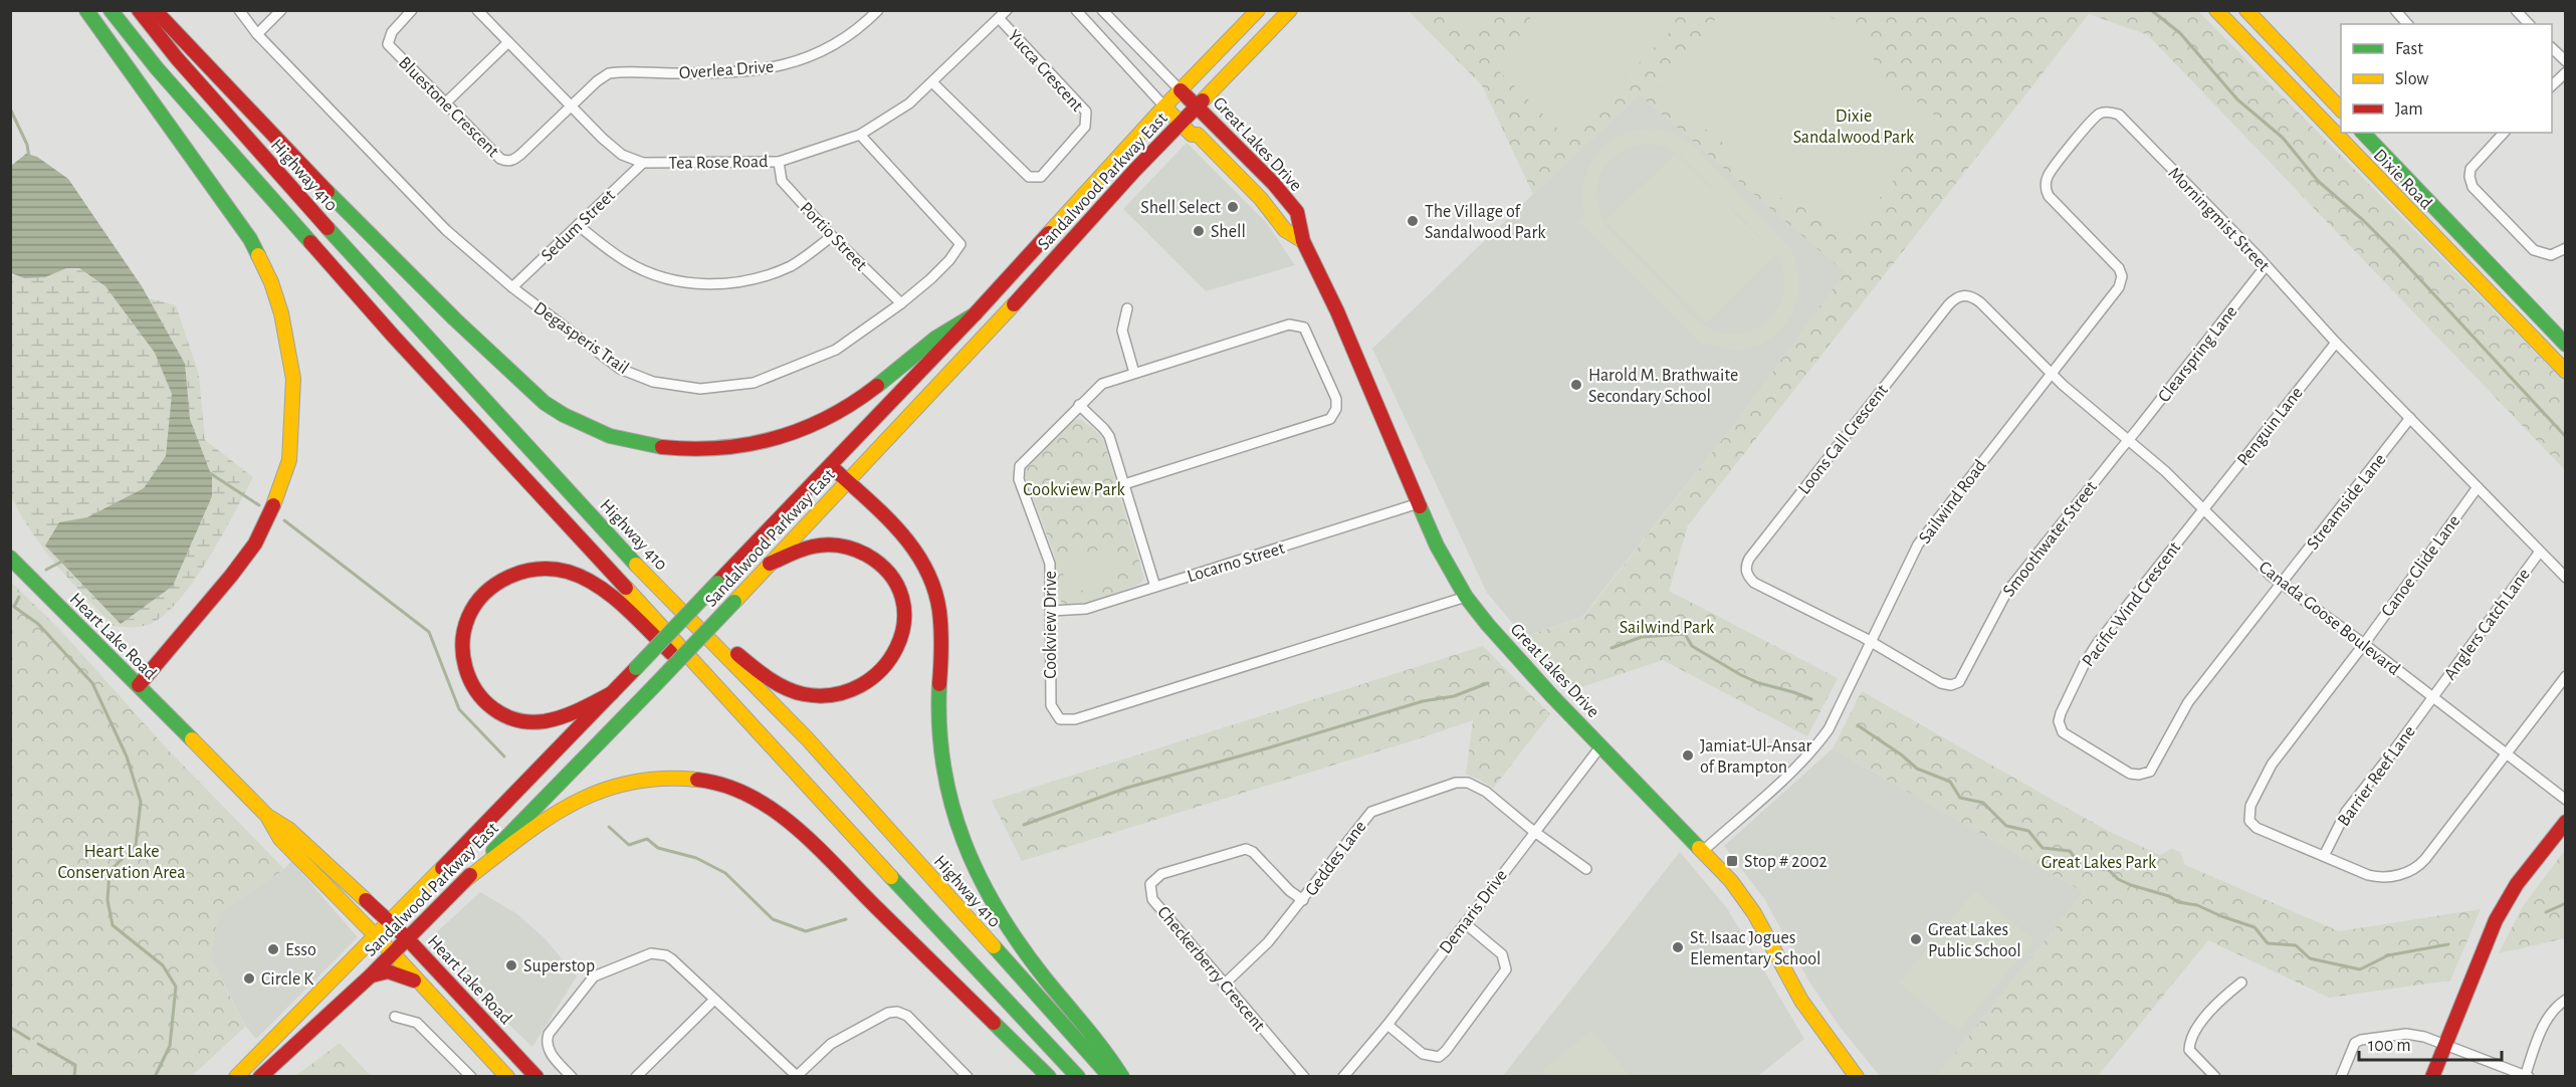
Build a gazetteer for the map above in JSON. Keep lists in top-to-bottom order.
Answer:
{
  "streets": {
    "main road": [
      "Great Lakes Drive",
      "Highway 410",
      "Dixie Road",
      "Sandalwood Parkway East",
      "Heart Lake Road"
    ],
    "street": [
      "Overlea Drive",
      "Yucca Crescent",
      "Bluestone Crescent",
      "Tea Rose Road",
      "Morningmist Street",
      "Sedum Street",
      "Portio Street",
      "Degasperis Trail",
      "Clearspring Lane",
      "Penguin Lane",
      "Loons Call Crescent",
      "Sailwind Road",
      "Streamside Lane",
      "Smoothwater Street",
      "Locarno Street",
      "Canoe Glide Lane",
      "Pacific Wind Crescent",
      "Canada Goose Boulevard",
      "Anglers Catch Lane",
      "Cookview Drive",
      "Barrier Reef Lane",
      "Geddes Lane",
      "Demaris Drive",
      "Checkerberry Crescent"
    ]
  },
  "crossings": [
    ["Overlea Drive", "Bluestone Crescent"],
    ["Overlea Drive", "Tea Rose Road"],
    ["Yucca Crescent", "Tea Rose Road"],
    ["Bluestone Crescent", "Tea Rose Road"],
    ["Great Lakes Drive", "Sandalwood Parkway East"],
    ["Great Lakes Drive", "Sailwind Road"],
    ["Great Lakes Drive", "Locarno Street"],
    ["Great Lakes Drive", "Cookview Drive"],
    ["Great Lakes Drive", "Demaris Drive"],
    ["Tea Rose Road", "Sedum Street"],
    ["Tea Rose Road", "Portio Street"],
    ["Tea Rose Road", "Degasperis Trail"],
    ["Sandalwood Parkway East", "Heart Lake Road"],
    ["Morningmist Street", "Clearspring Lane"],
    ["Morningmist Street", "Penguin Lane"],
    ["Morningmist Street", "Loons Call Crescent"],
    ["Morningmist Street", "Sailwind Road"],
    ["Morningmist Street", "Streamside Lane"],
    ["Morningmist Street", "Canoe Glide Lane"],
    ["Morningmist Street", "Canada Goose Boulevard"],
    ["Morningmist Street", "Anglers Catch Lane"],
    ["Sedum Street", "Degasperis Trail"],
    ["Portio Street", "Degasperis Trail"],
    ["Clearspring Lane", "Smoothwater Street"],
    ["Clearspring Lane", "Canada Goose Boulevard"],
    ["Penguin Lane", "Pacific Wind Crescent"],
    ["Penguin Lane", "Canada Goose Boulevard"],
    ["Loons Call Crescent", "Sailwind Road"],
    ["Loons Call Crescent", "Smoothwater Street"],
    ["Loons Call Crescent", "Canada Goose Boulevard"],
    ["Sailwind Road", "Smoothwater Street"],
    ["Sailwind Road", "Canada Goose Boulevard"],
    ["Streamside Lane", "Pacific Wind Crescent"],
    ["Streamside Lane", "Canada Goose Boulevard"],
    ["Smoothwater Street", "Canada Goose Boulevard"],
    ["Locarno Street", "Cookview Drive"],
    ["Canoe Glide Lane", "Canada Goose Boulevard"],
    ["Canoe Glide Lane", "Barrier Reef Lane"],
    ["Pacific Wind Crescent", "Canada Goose Boulevard"],
    ["Canada Goose Boulevard", "Anglers Catch Lane"],
    ["Canada Goose Boulevard", "Barrier Reef Lane"],
    ["Anglers Catch Lane", "Barrier Reef Lane"],
    ["Geddes Lane", "Demaris Drive"],
    ["Geddes Lane", "Checkerberry Crescent"]
  ],
  "parks": [
    "Dixie Sandalwood Park",
    "Cookview Park",
    "Sailwind Park",
    "Heart Lake Conservation Area",
    "Great Lakes Park"
  ],
  "places": {
    "other": [
      "Shell Select",
      "The Village of Sandalwood Park",
      "Shell",
      "Harold M. Brathwaite Secondary School",
      "Jamiat-Ul-Ansar of Brampton",
      "Great Lakes Public School",
      "St. Isaac Jogues Elementary School",
      "Esso",
      "Superstop",
      "Circle K"
    ],
    "transit": ["Stop # 2002"]
  },
  "legend": ["Fast", "Slow", "Jam"],
  "scale_bar": "100 m"
}
